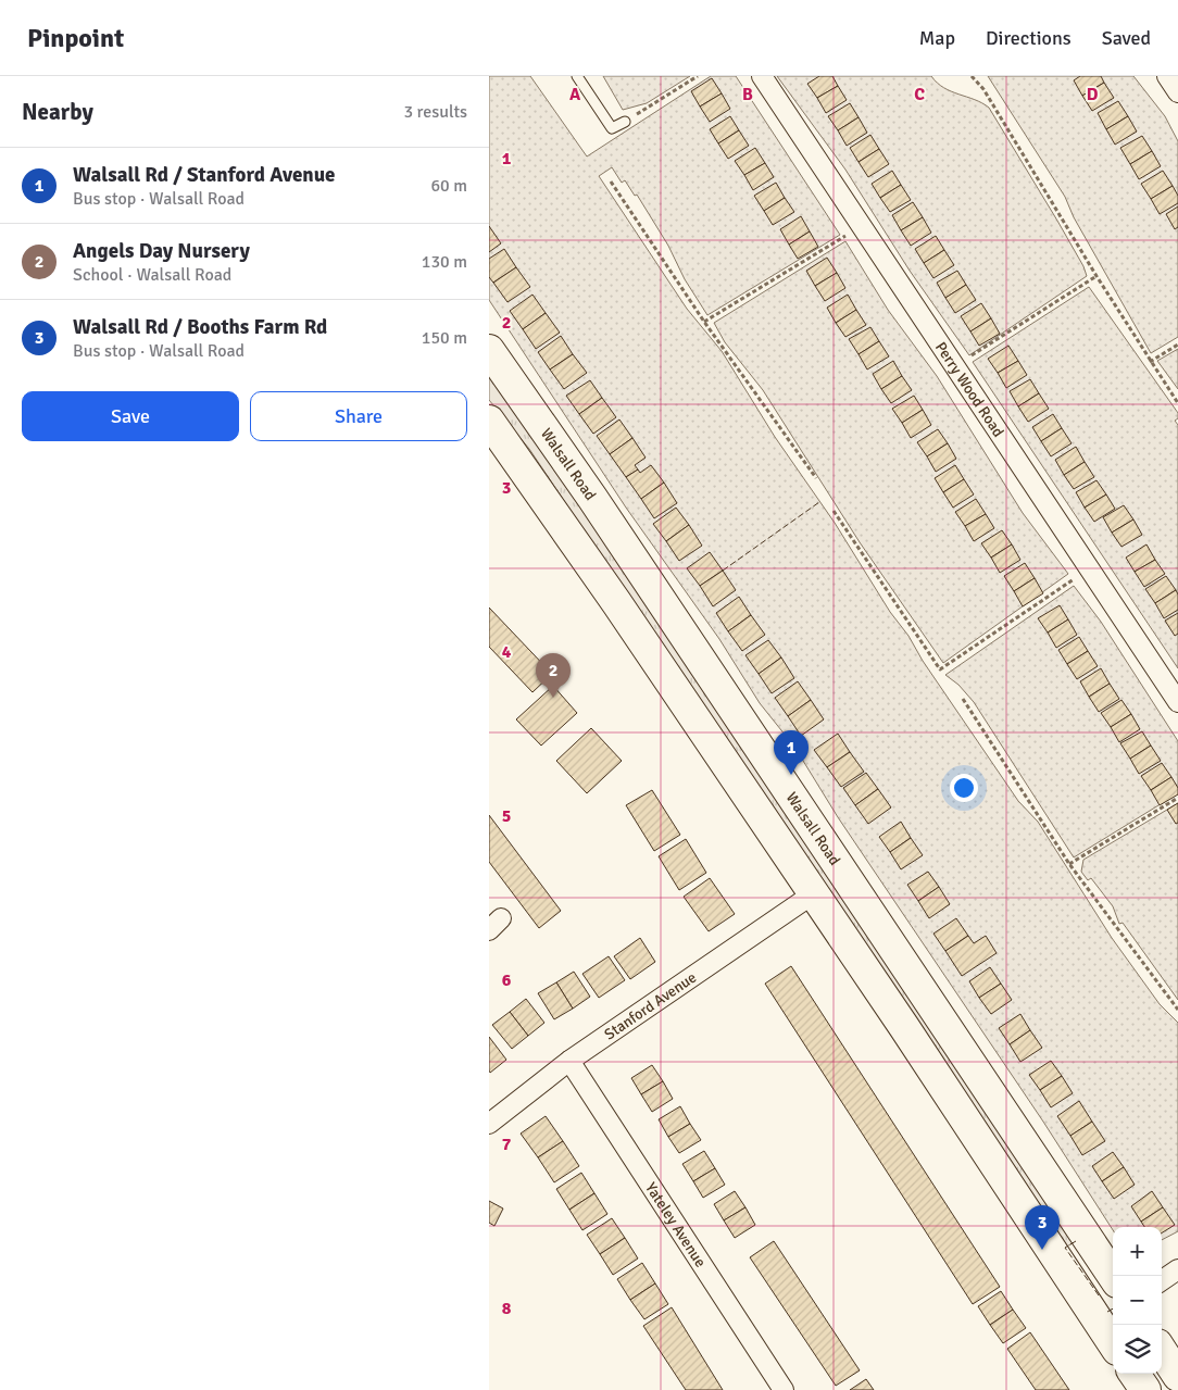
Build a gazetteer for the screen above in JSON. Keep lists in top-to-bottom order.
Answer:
{
  "streets": {
    "highway": ["Walsall Road"],
    "street": ["Perry Wood Road", "Stanford Avenue", "Yateley Avenue"]
  },
  "crossings": [
    ["Stanford Avenue", "Yateley Avenue"]
  ],
  "page": {
    "header": "Pinpoint",
    "nav": ["Map", "Directions", "Saved"],
    "heading": ["Nearby", "3 results"],
    "list": [
      {
        "mark": "1",
        "name": "Walsall Rd / Stanford Avenue",
        "note": "Bus stop · Walsall Road",
        "value": "60 m"
      },
      {
        "mark": "2",
        "name": "Angels Day Nursery",
        "note": "School · Walsall Road",
        "value": "130 m"
      },
      {
        "mark": "3",
        "name": "Walsall Rd / Booths Farm Rd",
        "note": "Bus stop · Walsall Road",
        "value": "150 m"
      }
    ],
    "buttons": ["Save", "Share"],
    "pins": ["2", "1", "3"],
    "map_buttons": ["+", "−"]
  },
  "grid": {
    "columns": [
      "A",
      "B",
      "C",
      "D"
    ],
    "rows": [
      "1",
      "2",
      "3",
      "4",
      "5",
      "6",
      "7",
      "8"
    ]
  }
}
